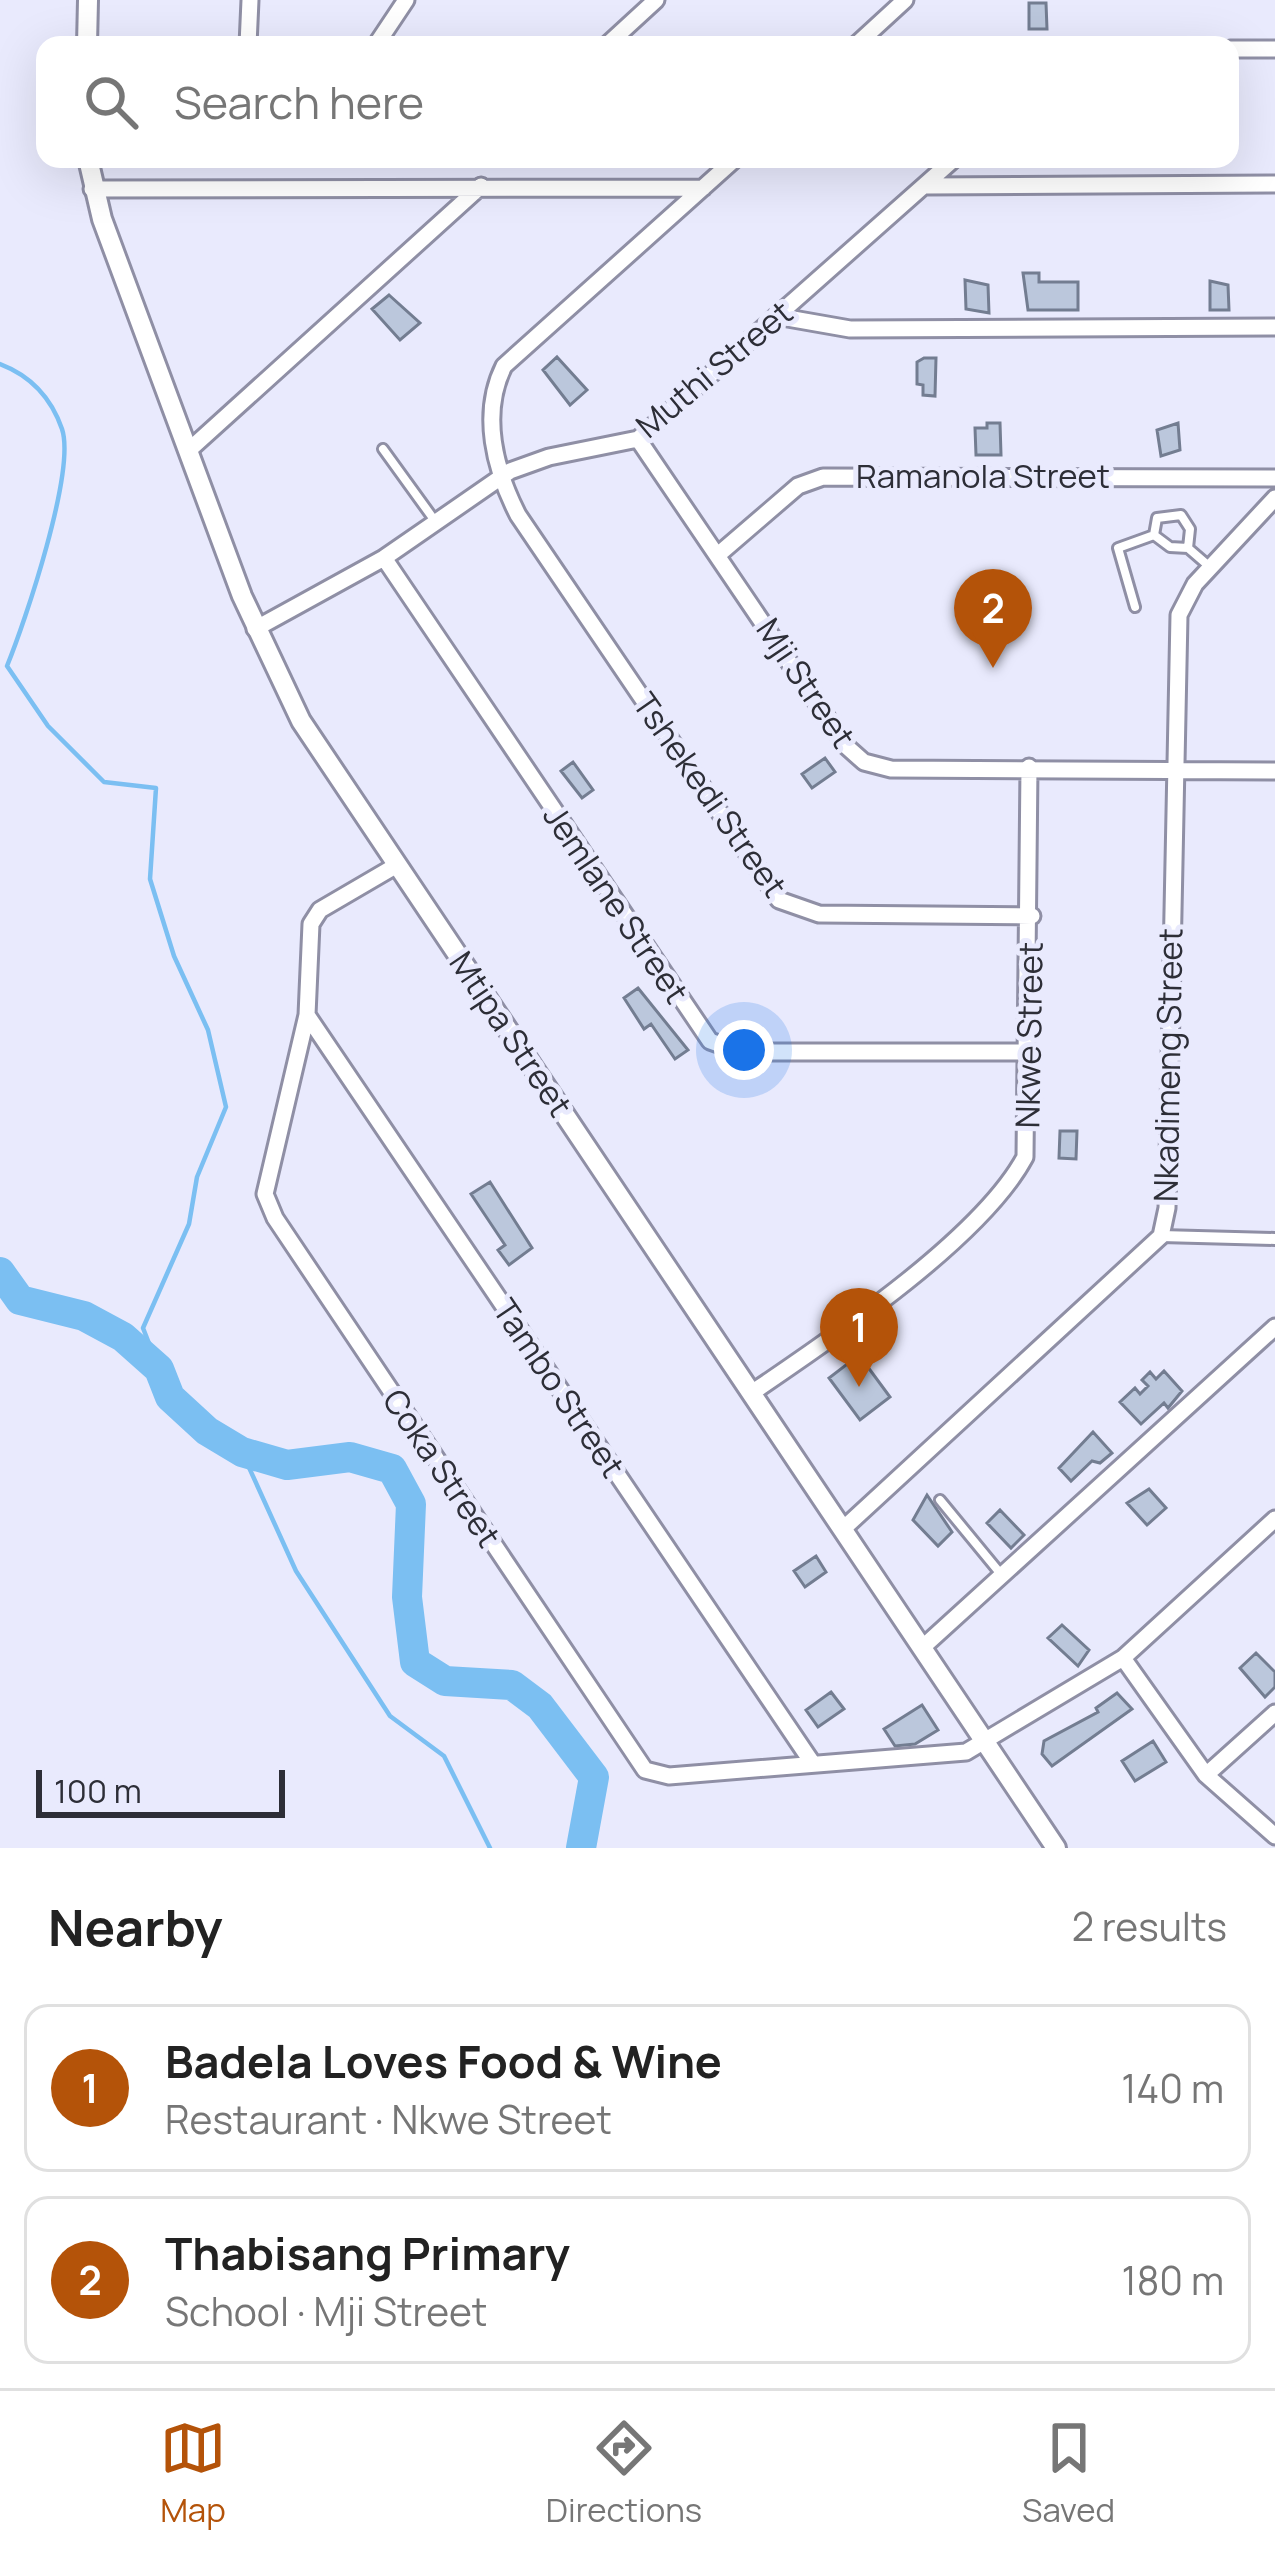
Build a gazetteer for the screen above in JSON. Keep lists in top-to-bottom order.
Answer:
{
  "streets": {
    "street": [
      "Muthi Street",
      "Ramanola Street",
      "Mji Street",
      "Tshekedi Street",
      "Jemlane Street",
      "Mtipa Street",
      "Nkwe Street",
      "Nkadimeng Street",
      "Tambo Street",
      "Coka Street"
    ]
  },
  "crossings": [
    ["Muthi Street", "Mji Street"],
    ["Muthi Street", "Tshekedi Street"],
    ["Muthi Street", "Jemlane Street"],
    ["Muthi Street", "Mtipa Street"],
    ["Ramanola Street", "Mji Street"],
    ["Mji Street", "Nkwe Street"],
    ["Mji Street", "Nkadimeng Street"],
    ["Tshekedi Street", "Nkwe Street"],
    ["Jemlane Street", "Nkwe Street"],
    ["Mtipa Street", "Nkwe Street"],
    ["Mtipa Street", "Nkadimeng Street"],
    ["Mtipa Street", "Coka Street"],
    ["Tambo Street", "Coka Street"]
  ],
  "scale_bar": "100 m",
  "page": {
    "search": "Search here",
    "pins": ["2", "1"],
    "scale": "100 m",
    "heading": ["Nearby", "2 results"],
    "list": [
      {
        "mark": "1",
        "name": "Badela Loves Food & Wine",
        "note": "Restaurant · Nkwe Street",
        "value": "140 m"
      },
      {
        "mark": "2",
        "name": "Thabisang Primary",
        "note": "School · Mji Street",
        "value": "180 m"
      }
    ],
    "nav": ["Map", "Directions", "Saved"]
  }
}
